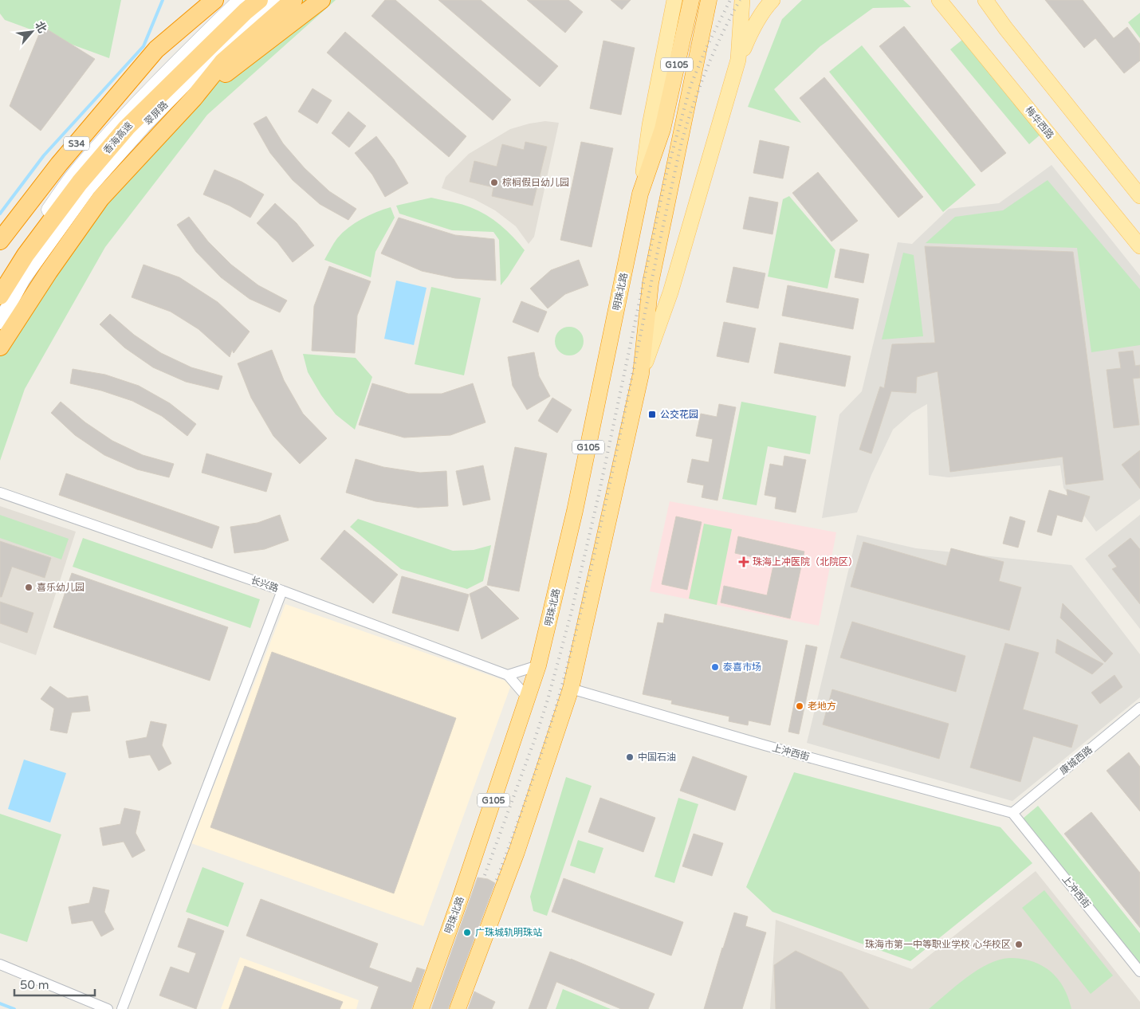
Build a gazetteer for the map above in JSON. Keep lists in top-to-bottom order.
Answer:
{
  "streets": {
    "highway": [
      "G105",
      "香海高速",
      "S34",
      "明珠北路"
    ],
    "main road": ["翠屏路", "梅华西路"],
    "street": [
      "长兴路",
      "上沖西街",
      "康城西路",
      "上冲西街"
    ]
  },
  "crossings": [
    ["G105", "上沖西街"],
    ["明珠北路", "长兴路"],
    ["上沖西街", "康城西路"],
    ["上沖西街", "上冲西街"],
    ["康城西路", "上冲西街"]
  ],
  "places": {
    "other": [
      "棕榈假日幼儿园",
      "喜乐幼儿园",
      "泰喜市场",
      "老地方",
      "中国石油",
      "广珠城轨明珠站",
      "珠海市第一中等职业学校 心华校区"
    ],
    "transit": ["公交花园"],
    "health": ["珠海上冲医院（北院区）"]
  },
  "scale_bar": "50 m",
  "north": "top right"
}
